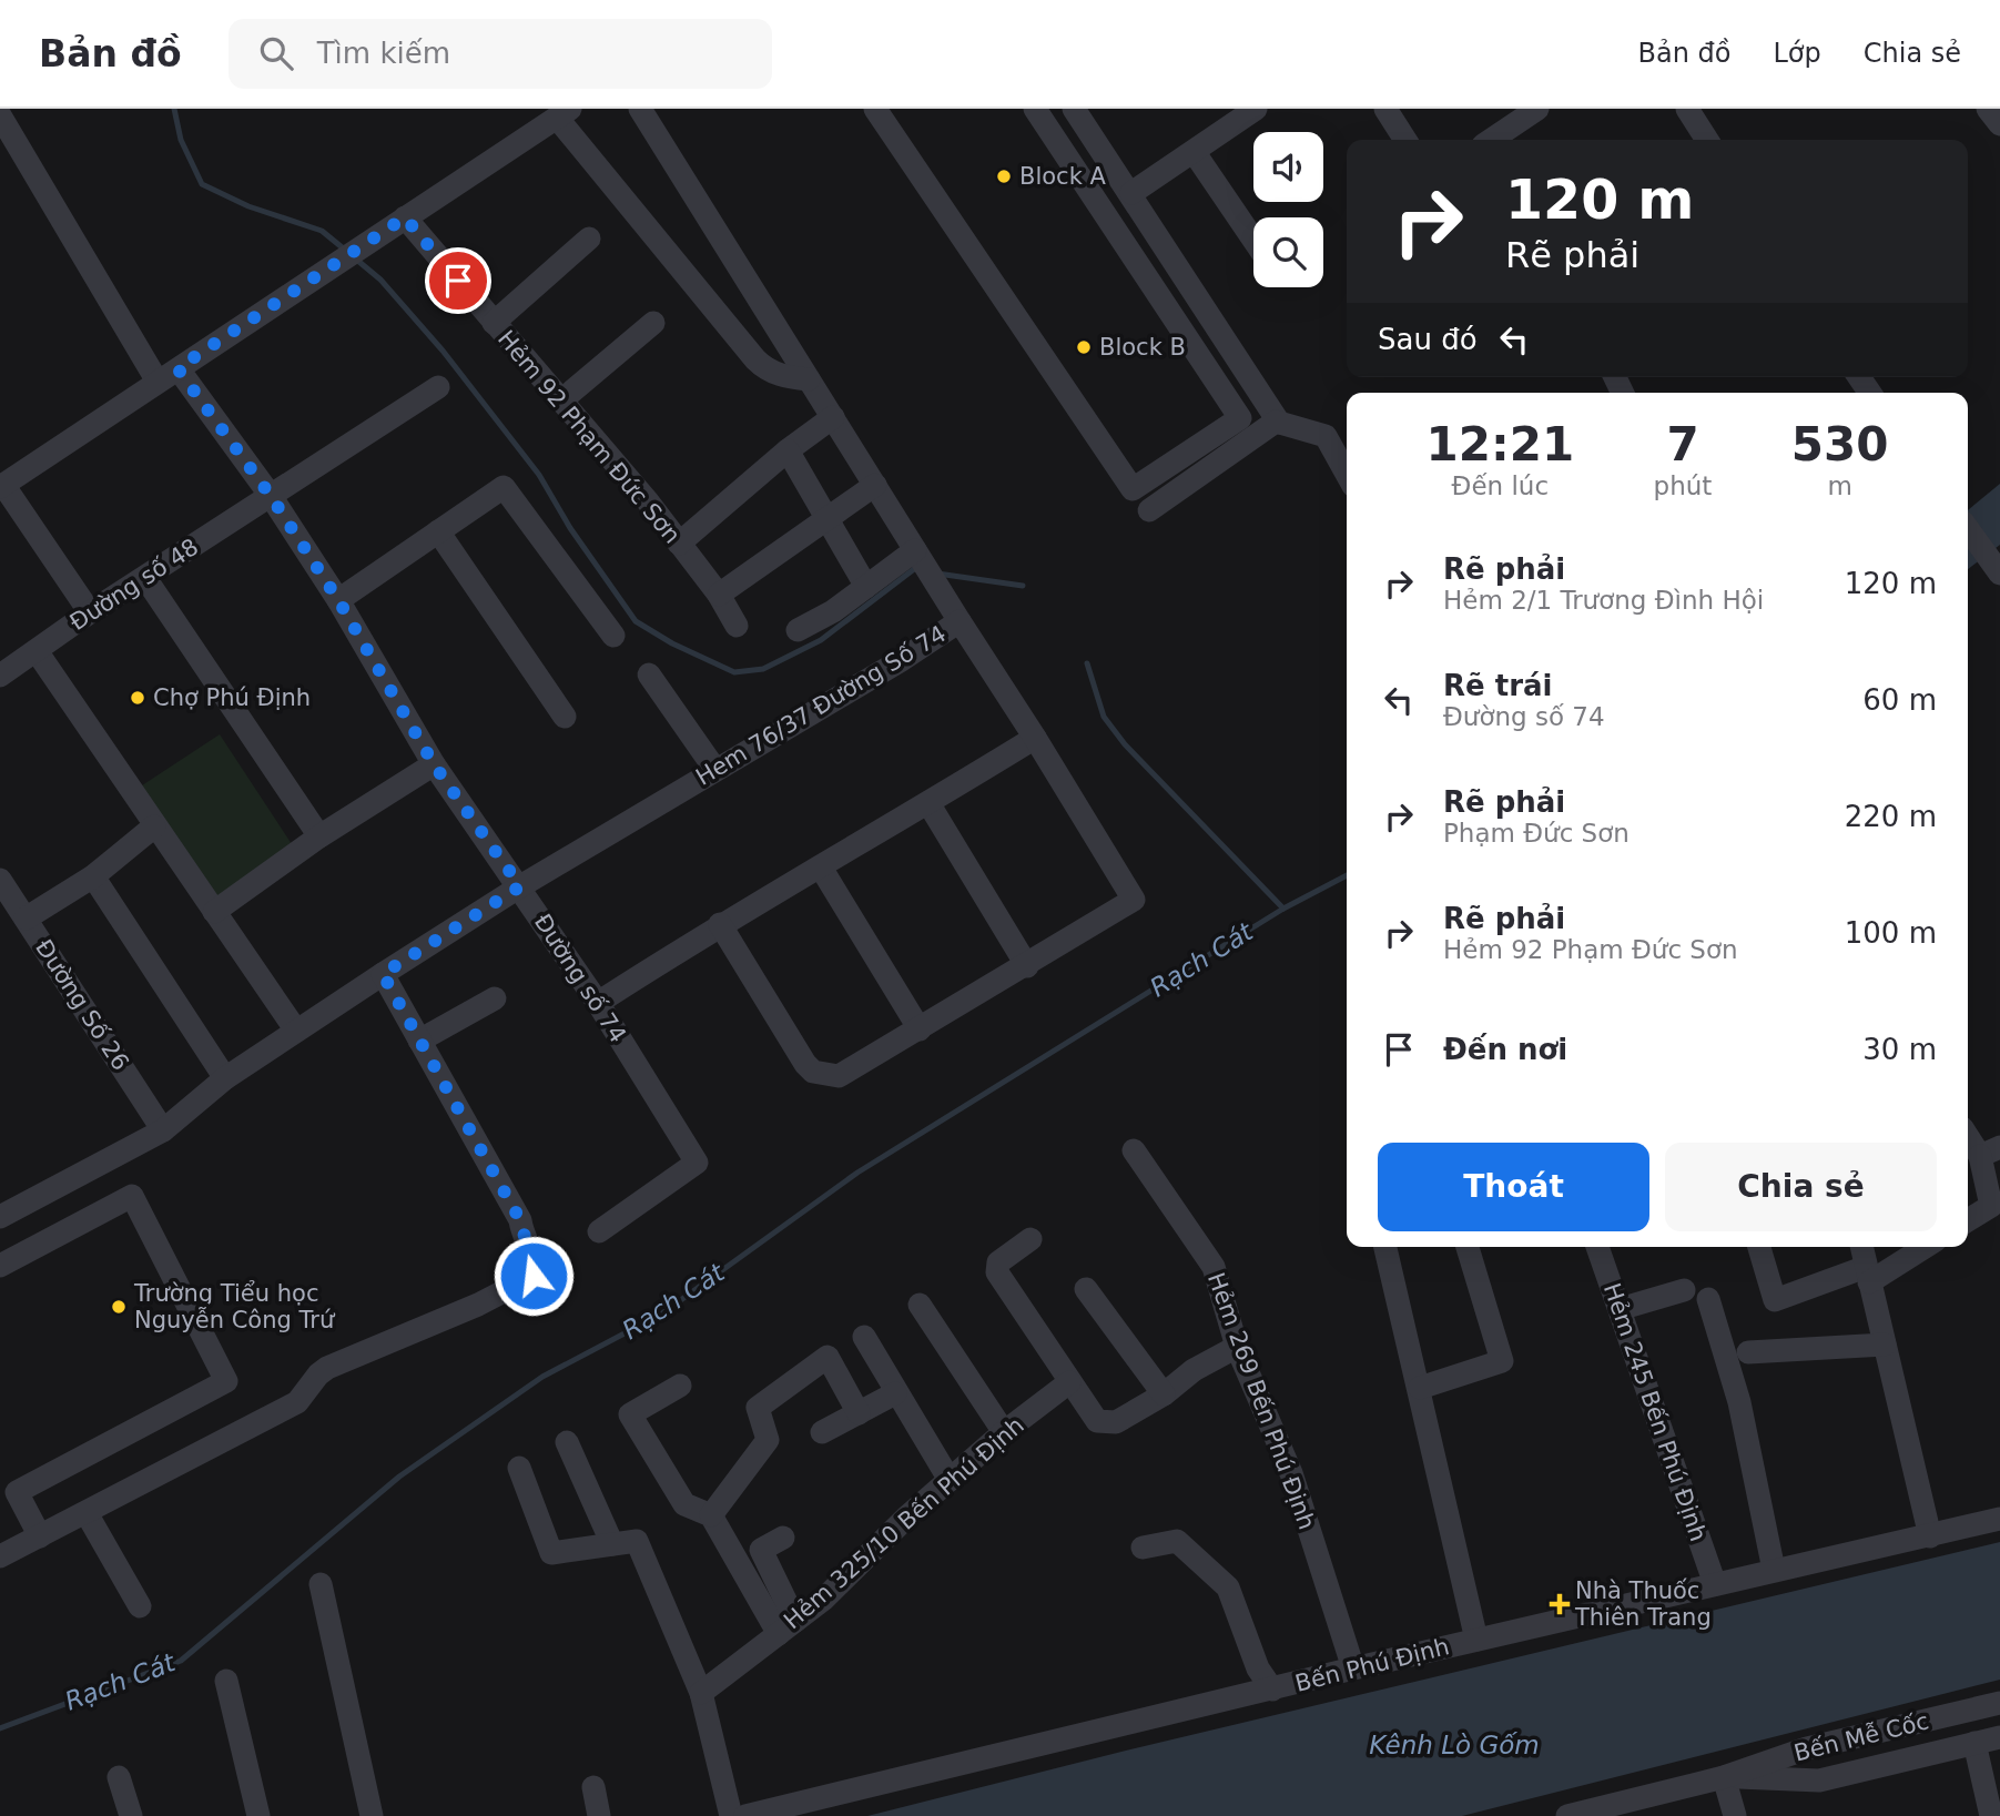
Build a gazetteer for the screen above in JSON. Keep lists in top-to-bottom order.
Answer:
{
  "streets": {
    "street": [
      "Hẻm 92 Phạm Đức Sơn",
      "Đường số 48",
      "Hem 76/37 Đường Số 74",
      "Đường số 74",
      "Đường Số 26",
      "Hẻm 269 Bến Phú Định",
      "Hẻm 245 Bến Phú Định",
      "Hẻm 325/10 Bến Phú Định",
      "Bến Phú Định",
      "Bến Mễ Cốc"
    ]
  },
  "crossings": [
    ["Đường số 48", "Đường số 74"],
    ["Hem 76/37 Đường Số 74", "Đường số 74"],
    ["Hem 76/37 Đường Số 74", "Đường Số 26"],
    ["Hẻm 269 Bến Phú Định", "Bến Phú Định"],
    ["Hẻm 245 Bến Phú Định", "Bến Phú Định"]
  ],
  "water": ["Rạch Cát", "Kênh Lò Gốm"],
  "places": {
    "other": [
      "Block A",
      "Block B",
      "Chợ Phú Định",
      "Trường Tiểu học Nguyễn Công Trứ"
    ],
    "health": ["Nhà Thuốc Thiên Trang"]
  },
  "page": {
    "header": "Bản đồ",
    "search": "Tìm kiếm",
    "nav": ["Bản đồ", "Lớp", "Chia sẻ"],
    "turn": ["120 m", "Rẽ phải"],
    "then": "Sau đó",
    "eta": [
      "12:21",
      "Đến lúc",
      "7",
      "phút",
      "530",
      "m"
    ],
    "list": [
      {
        "name": "Rẽ phải",
        "note": "Hẻm 2/1 Trương Đình Hội",
        "value": "120 m"
      },
      {
        "name": "Rẽ trái",
        "note": "Đường số 74",
        "value": "60 m"
      },
      {
        "name": "Rẽ phải",
        "note": "Phạm Đức Sơn",
        "value": "220 m"
      },
      {
        "name": "Rẽ phải",
        "note": "Hẻm 92 Phạm Đức Sơn",
        "value": "100 m"
      },
      {
        "name": "Đến nơi",
        "value": "30 m"
      }
    ],
    "buttons": ["Thoát", "Chia sẻ"]
  }
}
